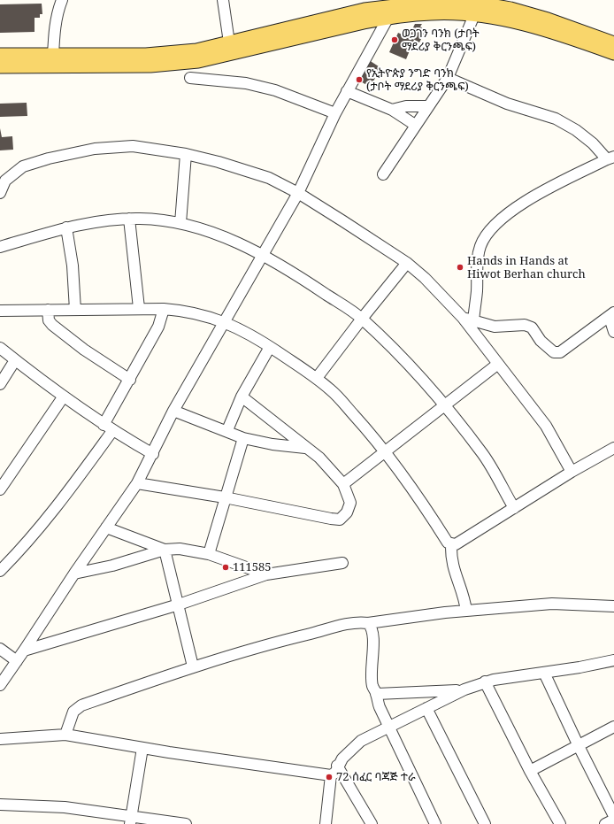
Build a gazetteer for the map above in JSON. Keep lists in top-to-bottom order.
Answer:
{
  "places": [
    "ወጋገን ባንክ (ታቦት ማደሪያ ቅርንጫፍ)",
    "የኢትዮጵያ ንግድ ባንክ (ታቦት ማደሪያ ቅርንጫፍ)",
    "Hands in Hands at Hiwot Berhan church",
    "111585",
    "72 ሰፈር ባጃጅ ተራ"
  ]
}
